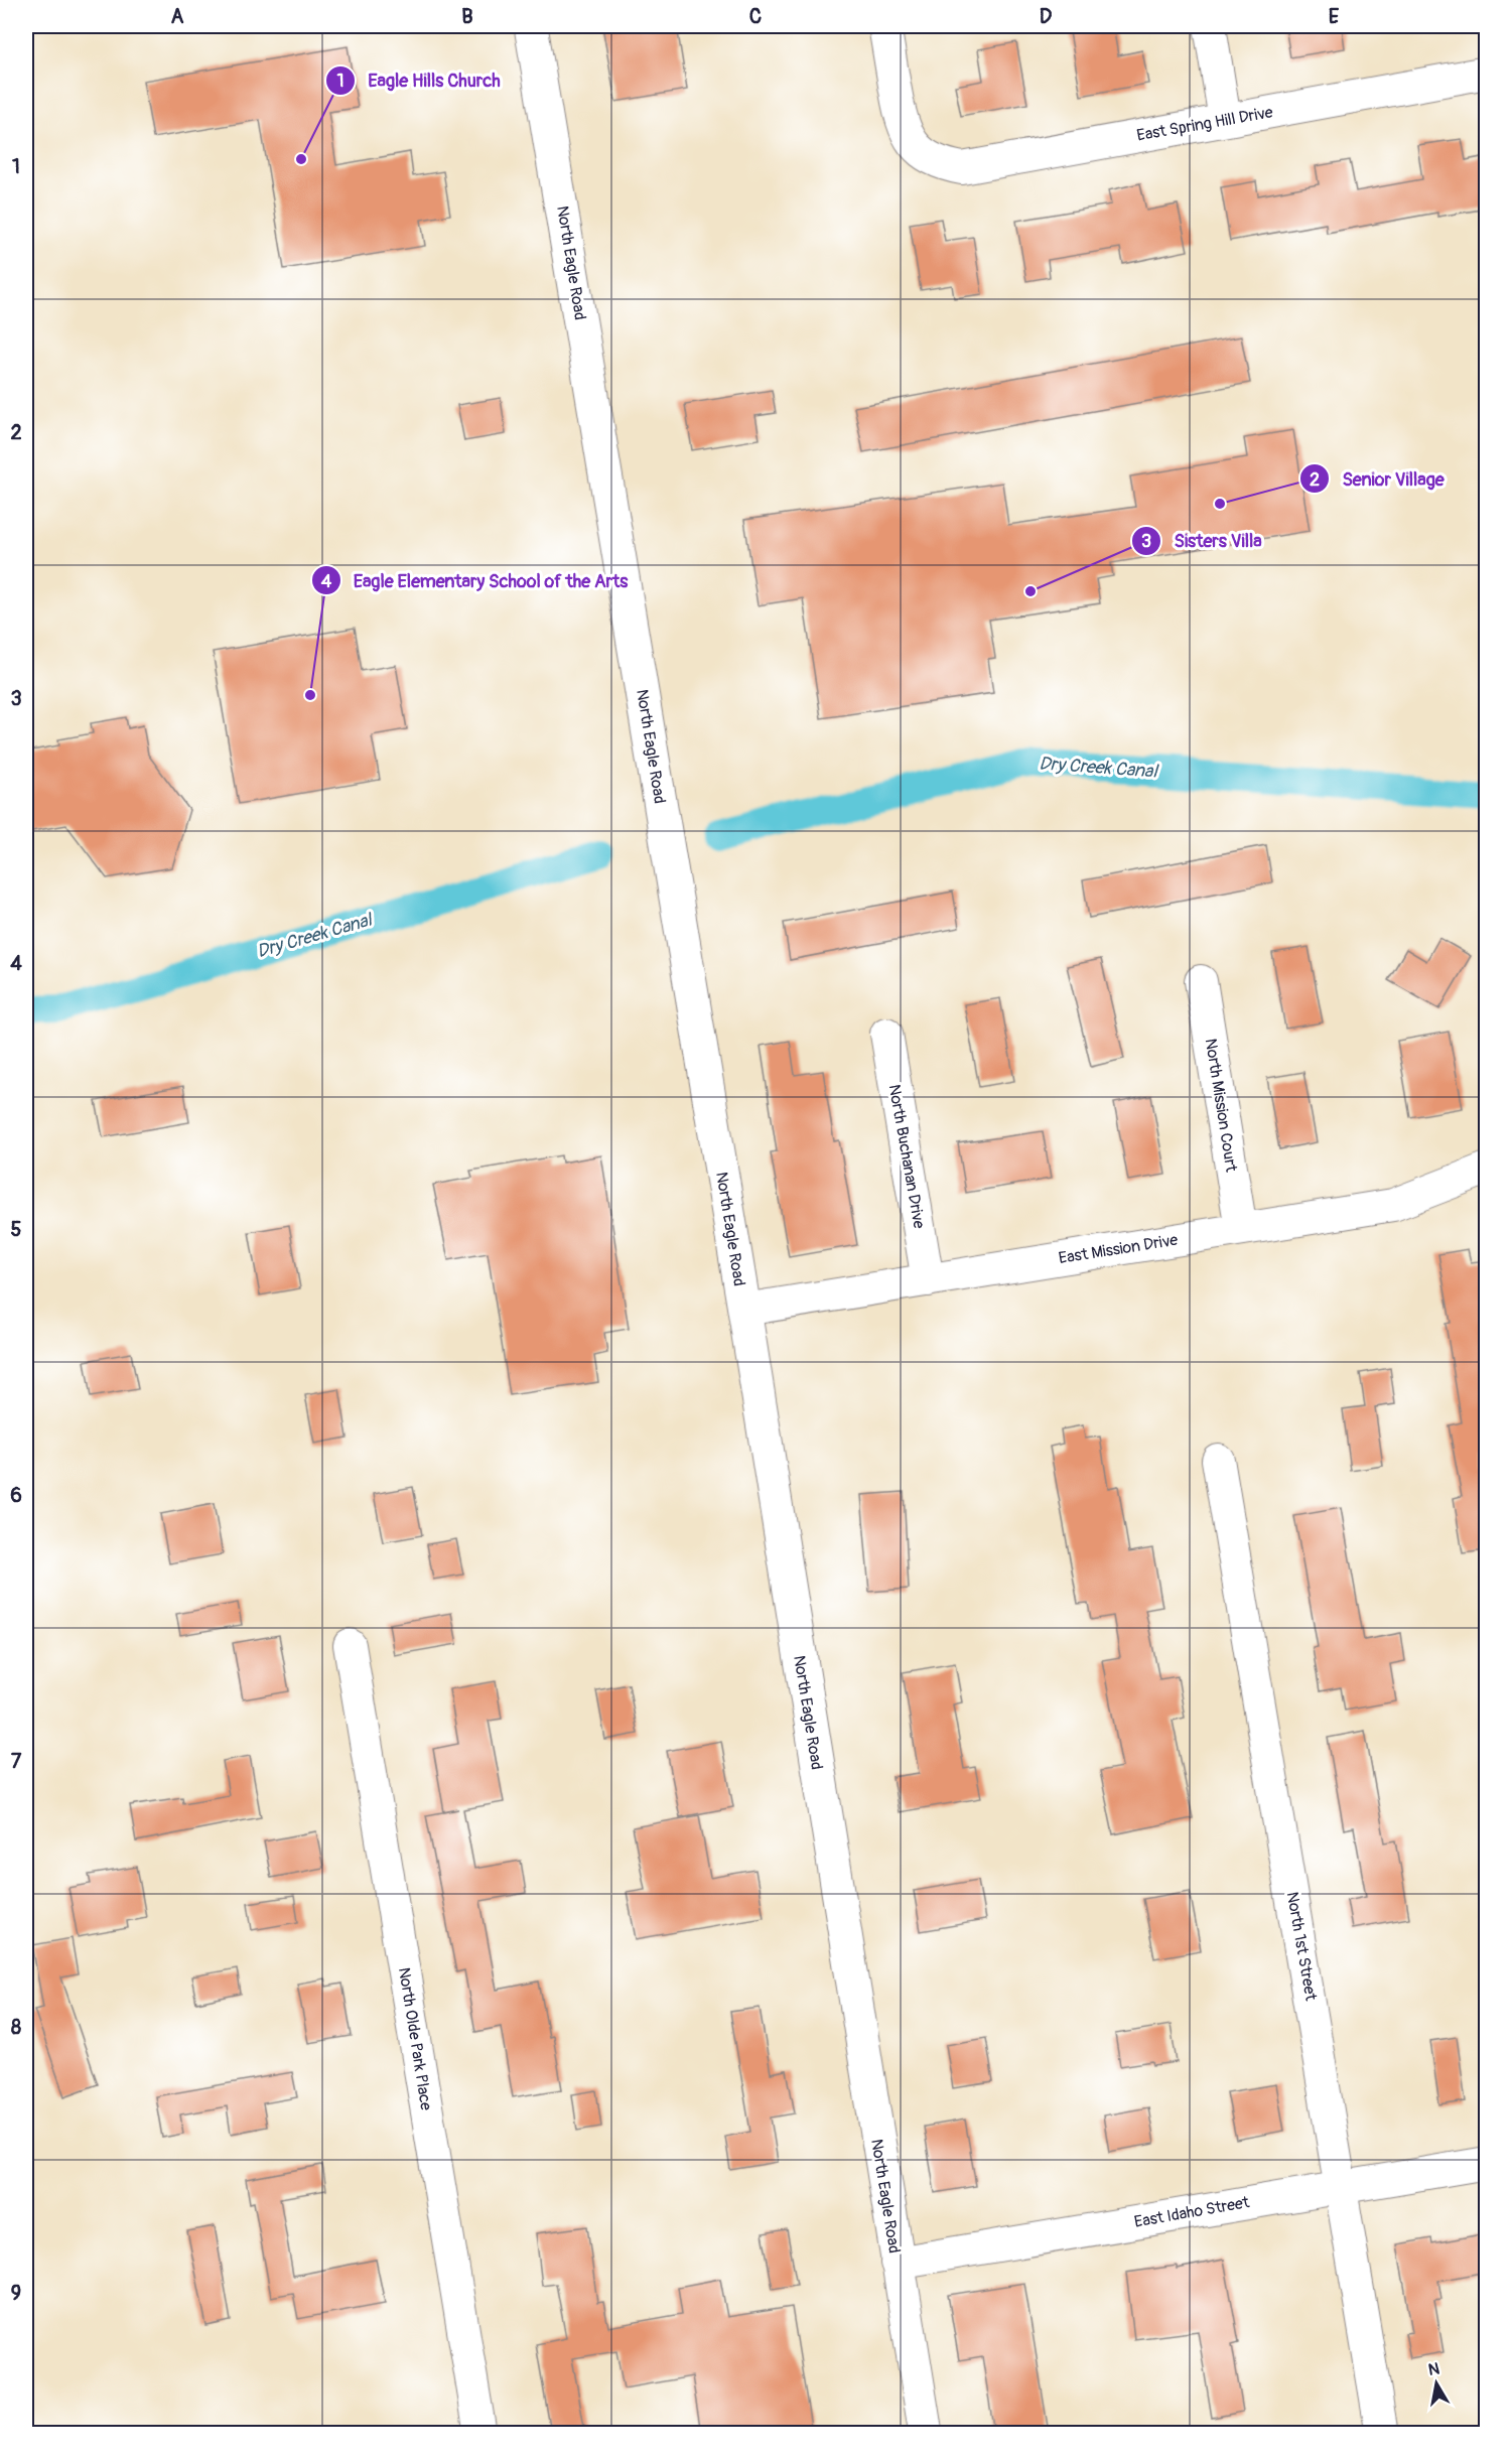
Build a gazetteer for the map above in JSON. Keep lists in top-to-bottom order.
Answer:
{
  "streets": {
    "main road": ["North Eagle Road"],
    "street": [
      "East Spring Hill Drive",
      "North Mission Court",
      "North Buchanan Drive",
      "East Mission Drive",
      "North 1st Street",
      "North Olde Park Place",
      "East Idaho Street"
    ]
  },
  "crossings": [
    ["North Eagle Road", "East Mission Drive"],
    ["North Eagle Road", "East Idaho Street"],
    ["North Mission Court", "East Mission Drive"],
    ["North Buchanan Drive", "East Mission Drive"],
    ["North 1st Street", "East Idaho Street"]
  ],
  "water": ["Dry Creek Canal"],
  "places": [
    "Eagle Hills Church",
    "Senior Village",
    "Sisters Villa",
    "Eagle Elementary School of the Arts"
  ],
  "north": "top",
  "grid": {
    "columns": [
      "A",
      "B",
      "C",
      "D",
      "E"
    ],
    "rows": [
      "1",
      "2",
      "3",
      "4",
      "5",
      "6",
      "7",
      "8",
      "9"
    ]
  }
}
